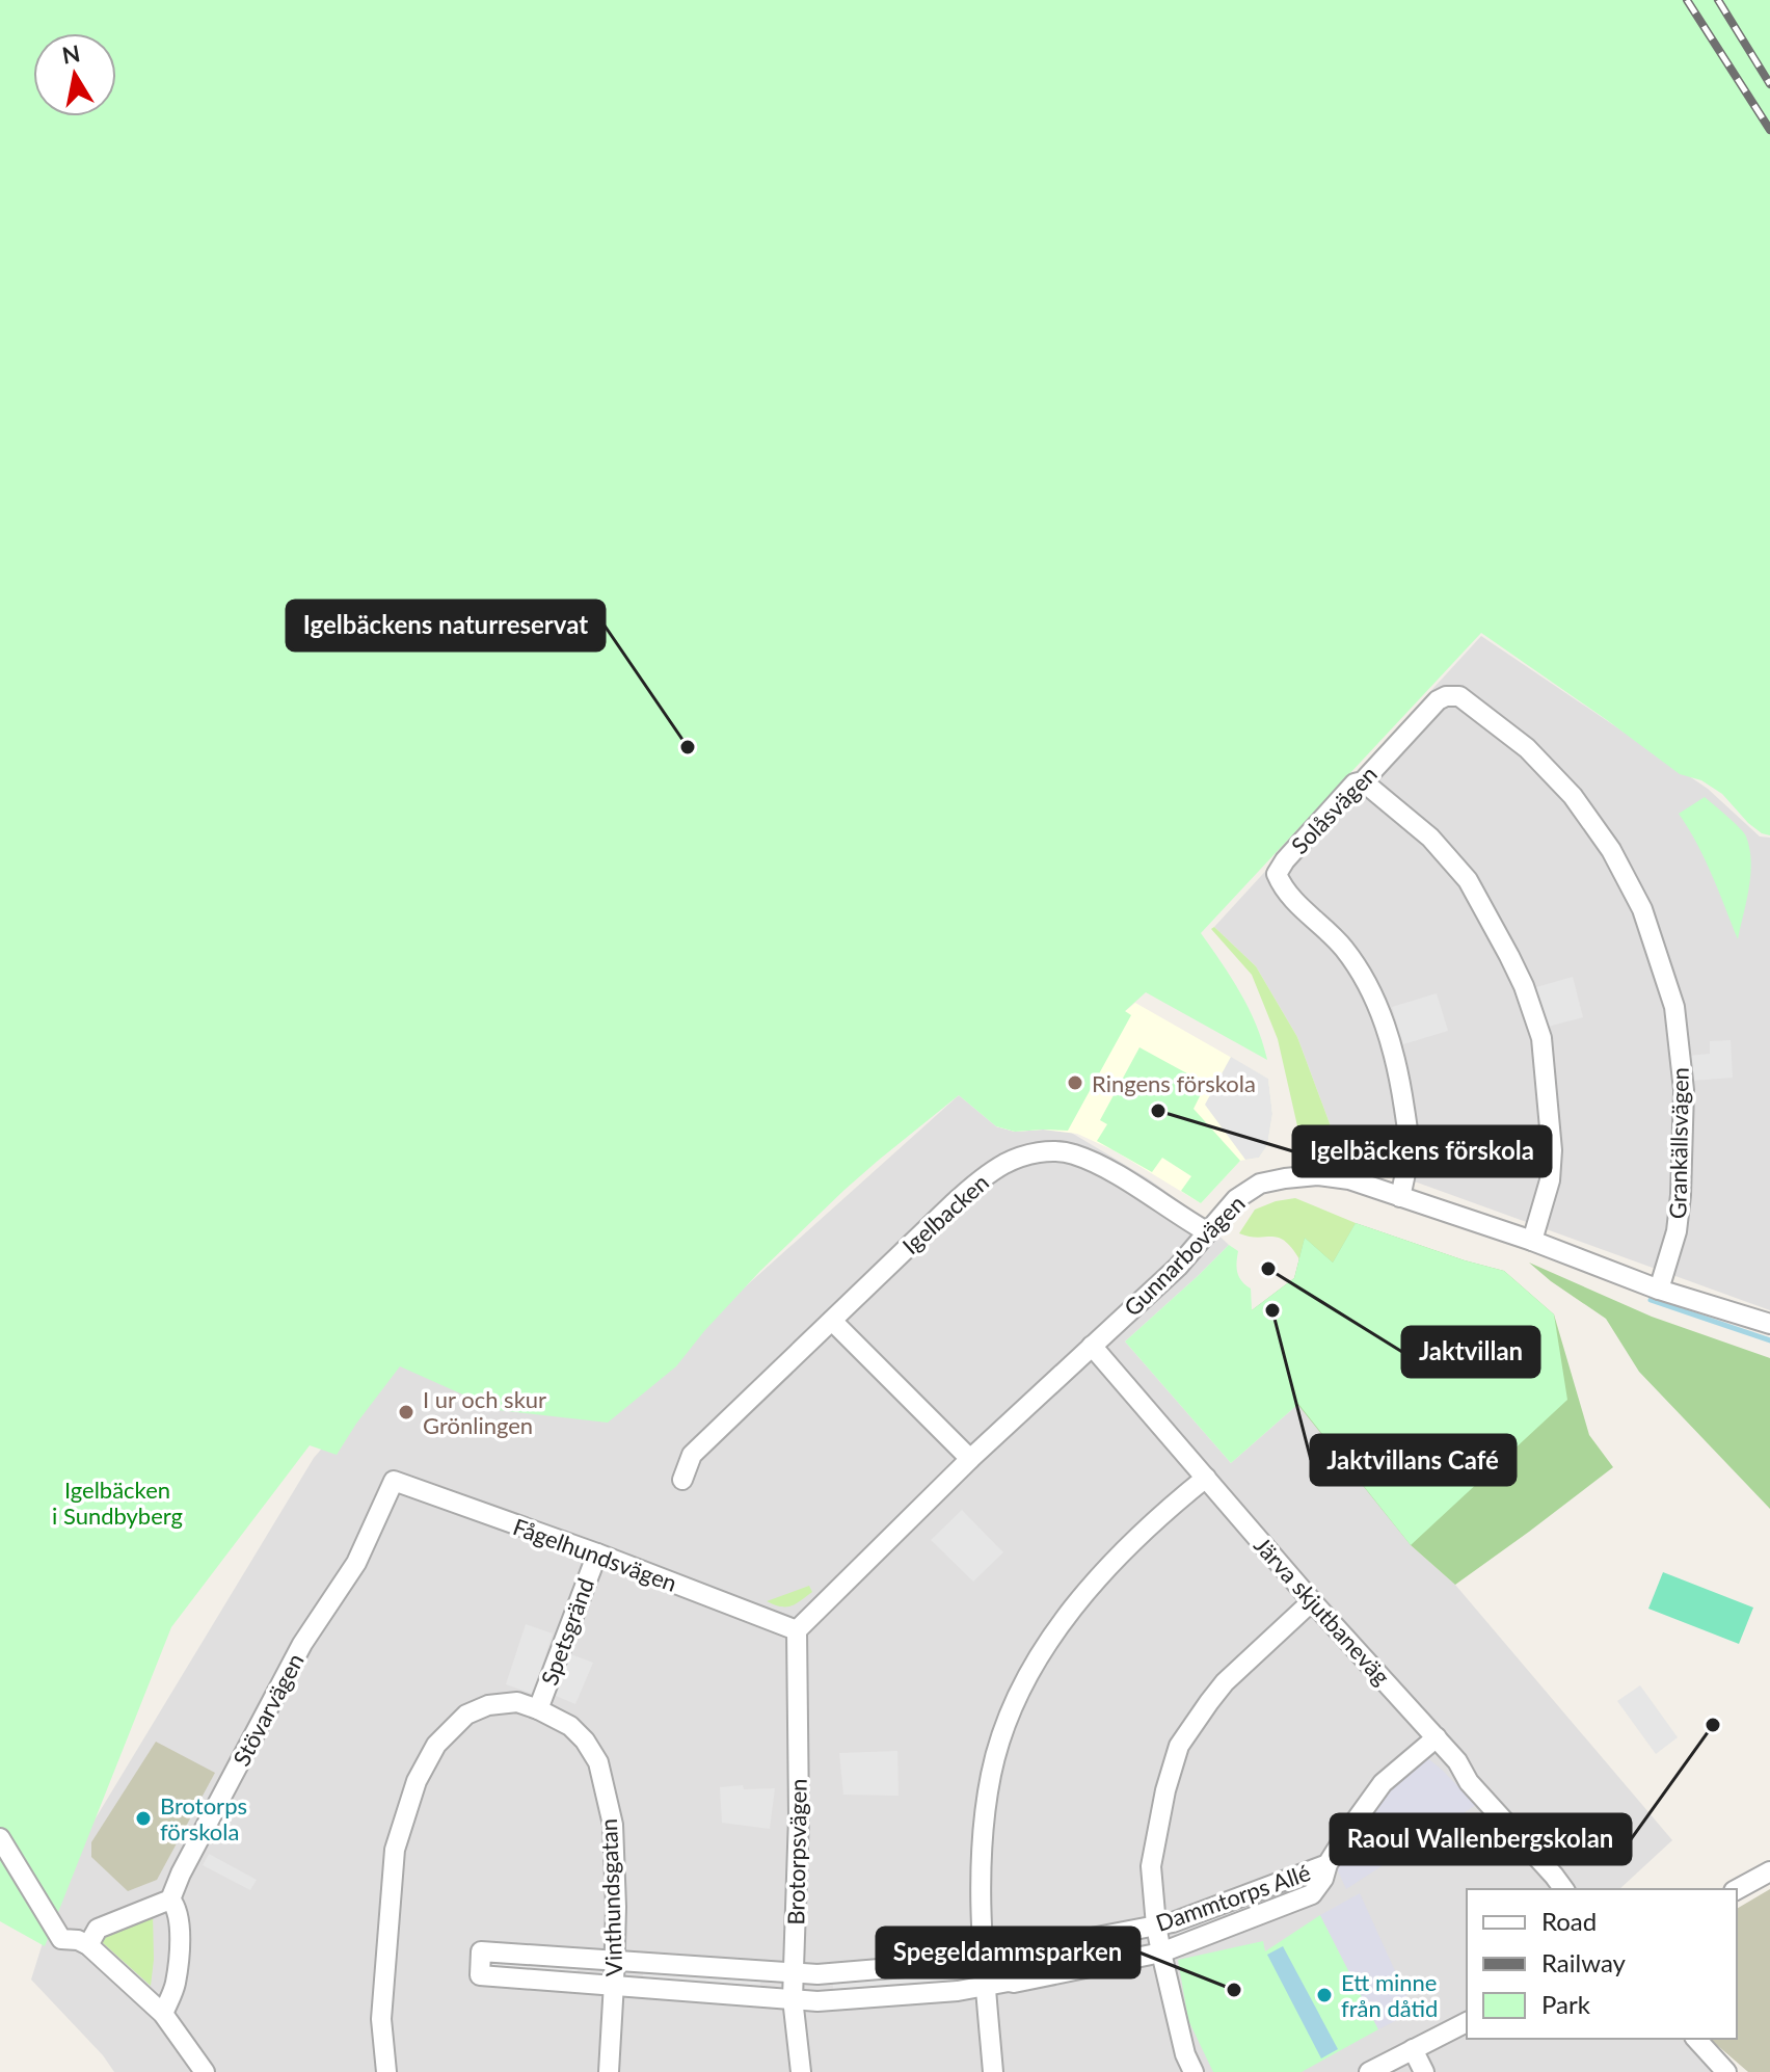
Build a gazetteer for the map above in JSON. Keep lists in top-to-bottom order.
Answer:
{
  "streets": {
    "street": [
      "Solåsvägen",
      "Grankällsvägen",
      "Igelbacken",
      "Gunnarbovägen",
      "Fågelhundsvägen",
      "Järva skjutbaneväg",
      "Spetsgränd",
      "Stövarvägen",
      "Brotorpsvägen",
      "Vinthundsgatan",
      "Dammtorps Allé"
    ]
  },
  "crossings": [
    ["Solåsvägen", "Grankällsvägen"],
    ["Solåsvägen", "Gunnarbovägen"],
    ["Grankällsvägen", "Gunnarbovägen"],
    ["Igelbacken", "Gunnarbovägen"],
    ["Gunnarbovägen", "Fågelhundsvägen"],
    ["Gunnarbovägen", "Järva skjutbaneväg"],
    ["Gunnarbovägen", "Brotorpsvägen"],
    ["Fågelhundsvägen", "Spetsgränd"],
    ["Fågelhundsvägen", "Stövarvägen"],
    ["Fågelhundsvägen", "Brotorpsvägen"],
    ["Järva skjutbaneväg", "Dammtorps Allé"],
    ["Spetsgränd", "Vinthundsgatan"],
    ["Brotorpsvägen", "Dammtorps Allé"],
    ["Vinthundsgatan", "Dammtorps Allé"]
  ],
  "parks": ["Igelbäcken i Sundbyberg"],
  "places": [
    "Igelbäckens naturreservat",
    "Ringens förskola",
    "Igelbäckens förskola",
    "Jaktvillan",
    "Jaktvillans Café",
    "I ur och skur Grönlingen",
    "Raoul Wallenbergskolan",
    "Brotorps förskola",
    "Spegeldammsparken",
    "Ett minne från dåtid"
  ],
  "legend": ["Road", "Railway", "Park"],
  "north": "top"
}
